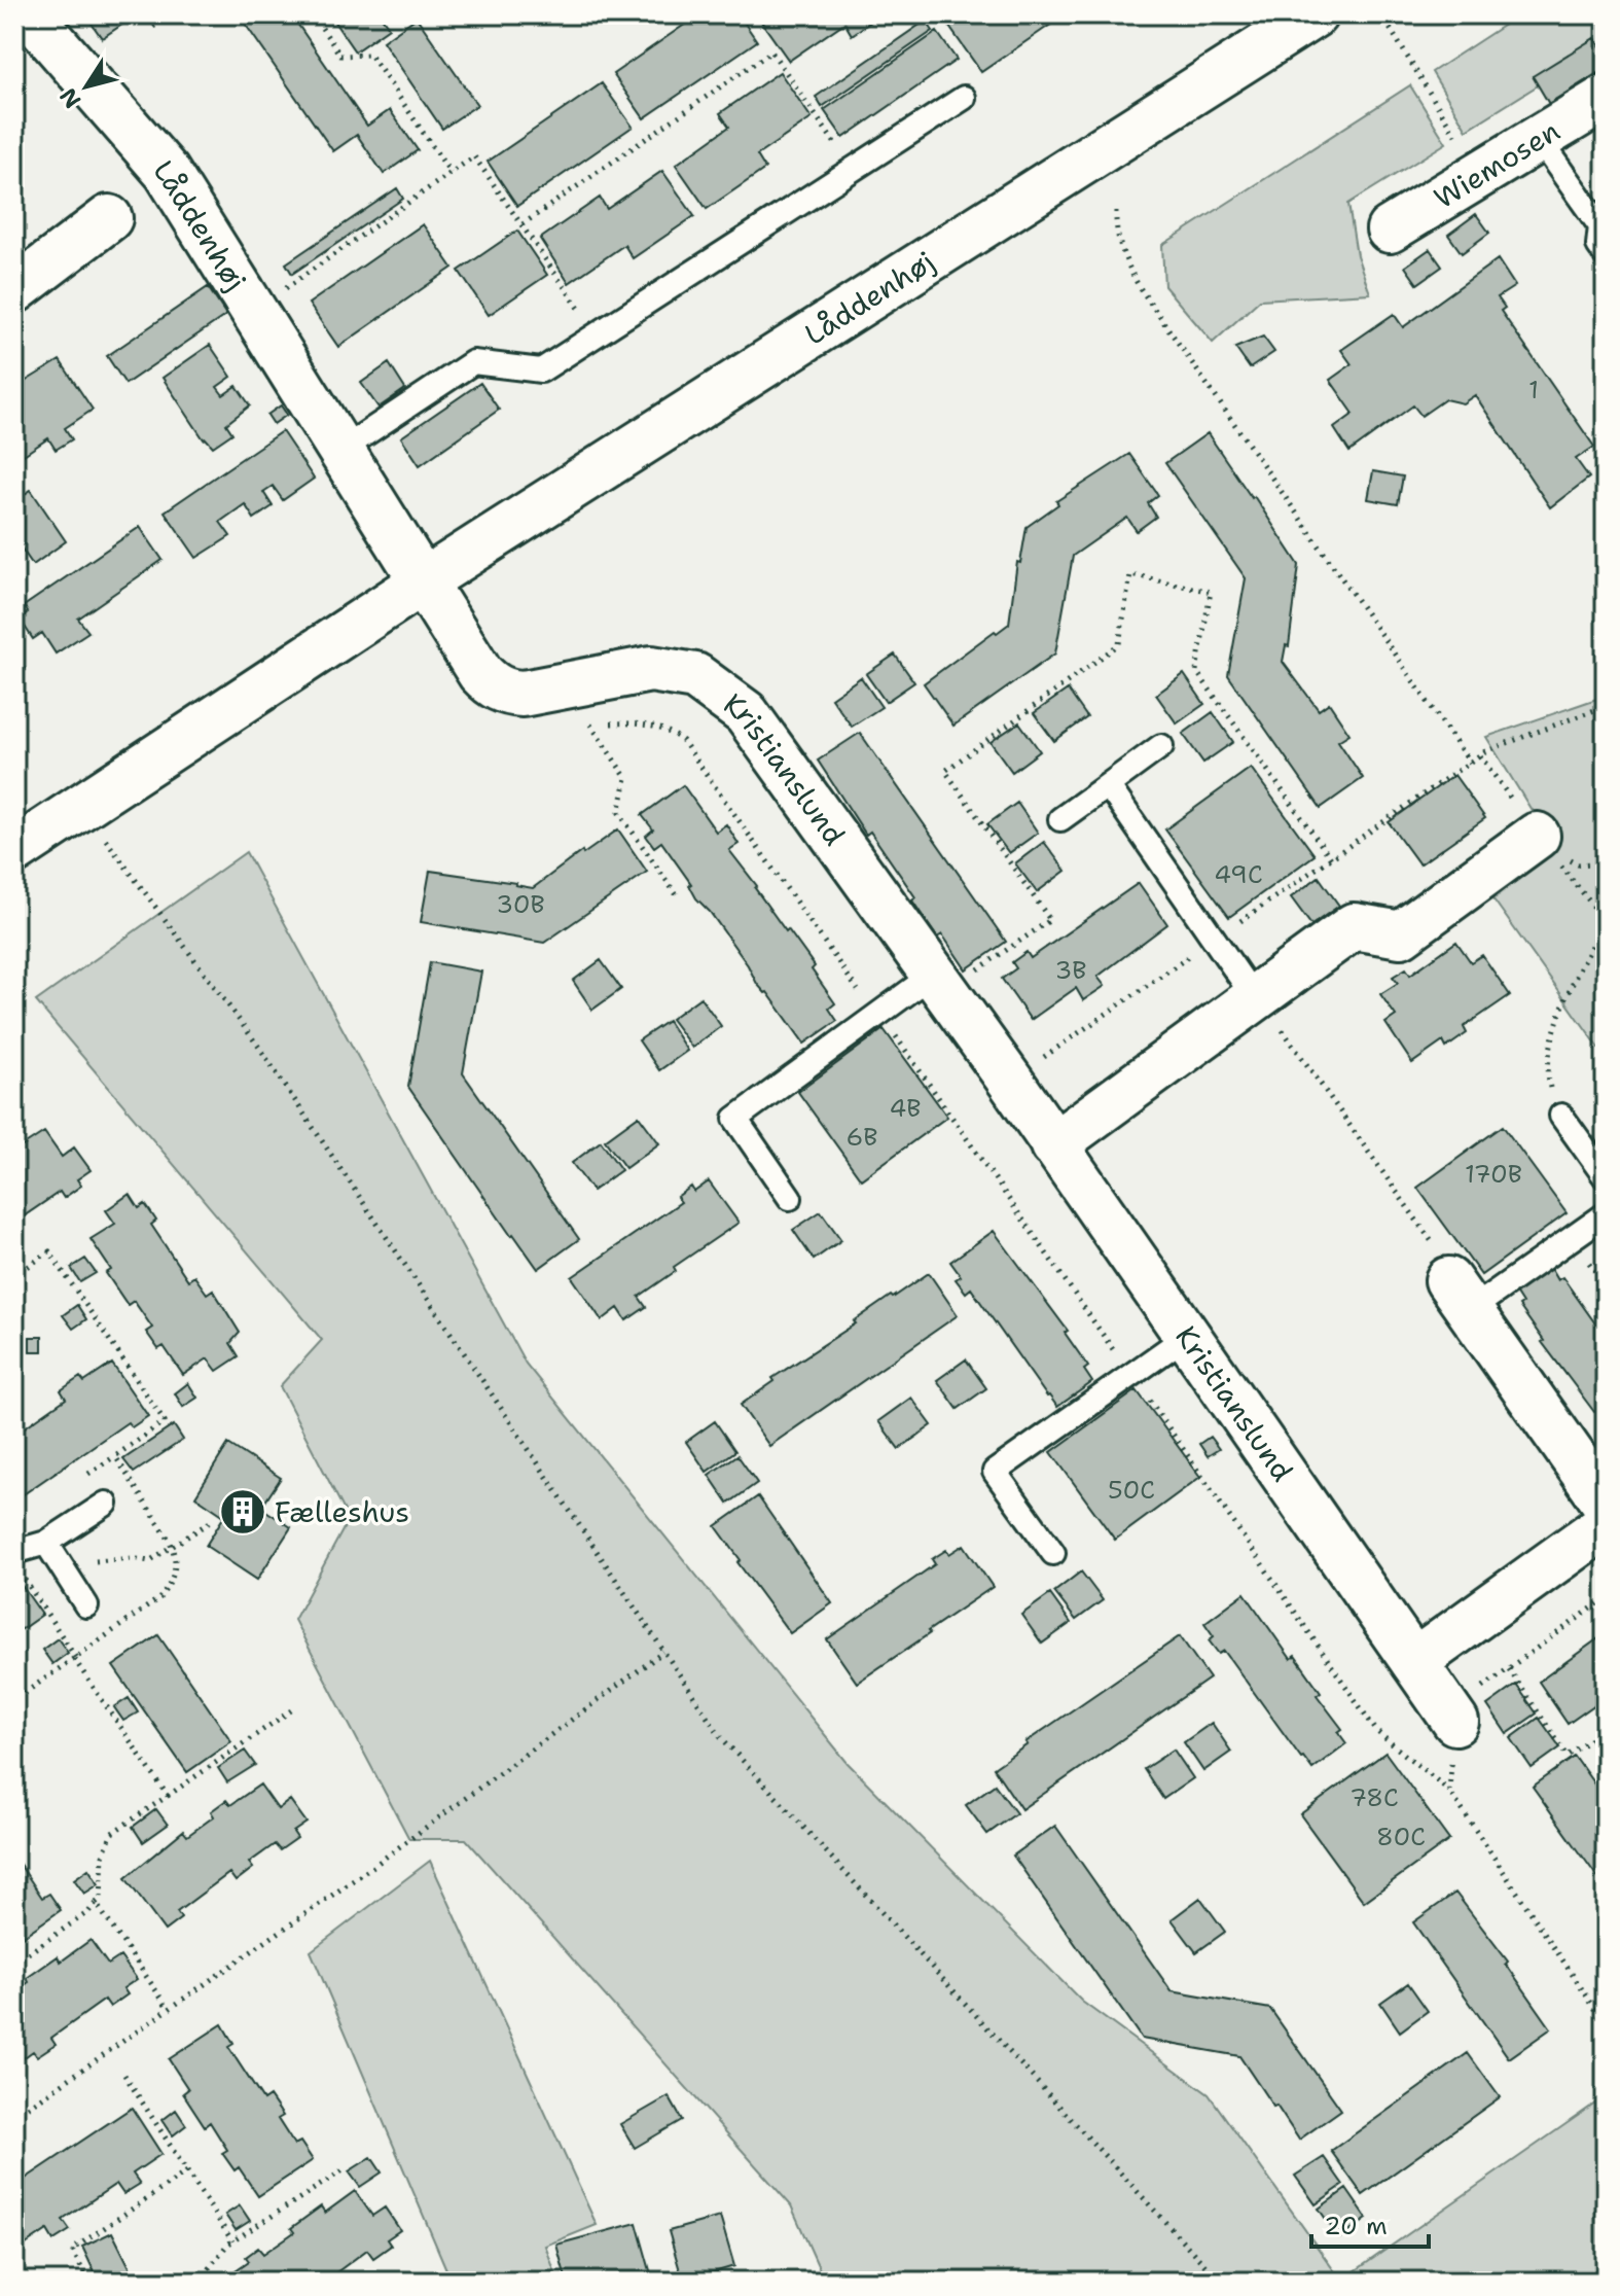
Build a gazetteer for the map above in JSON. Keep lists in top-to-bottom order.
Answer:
{
  "streets": {
    "street": ["Wiemosen", "Låddenhøj", "Kristianslund"]
  },
  "crossings": [
    ["Låddenhøj", "Kristianslund"]
  ],
  "places": {
    "building": ["Fælleshus"]
  },
  "house_numbers": [
    "1",
    "49C",
    "30B",
    "3B",
    "4B",
    "6B",
    "170B",
    "50C",
    "78C",
    "80C"
  ],
  "scale_bar": "20 m",
  "north": "bottom left"
}
